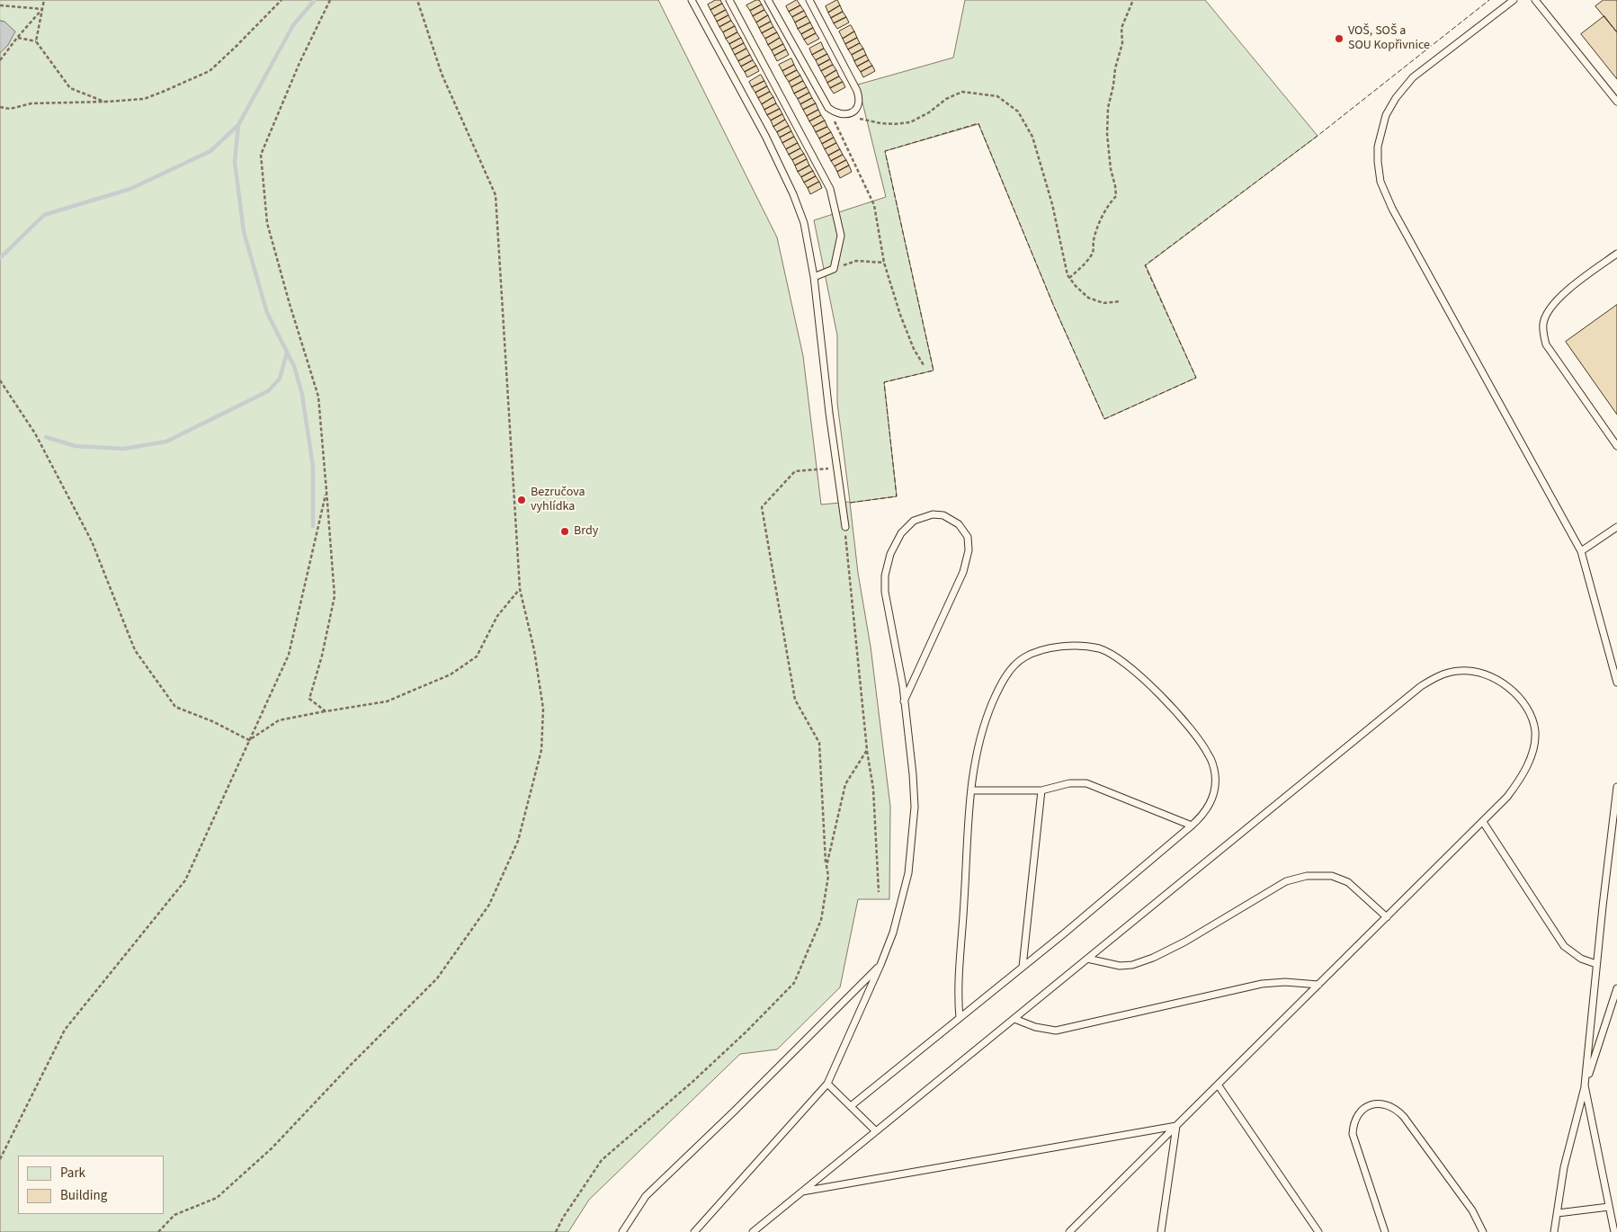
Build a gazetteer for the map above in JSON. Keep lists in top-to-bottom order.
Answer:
{
  "places": ["VOŠ, SOŠ a SOU Kopřivnice", "Bezručova vyhlídka", "Brdy"],
  "legend": ["Park", "Building"]
}
